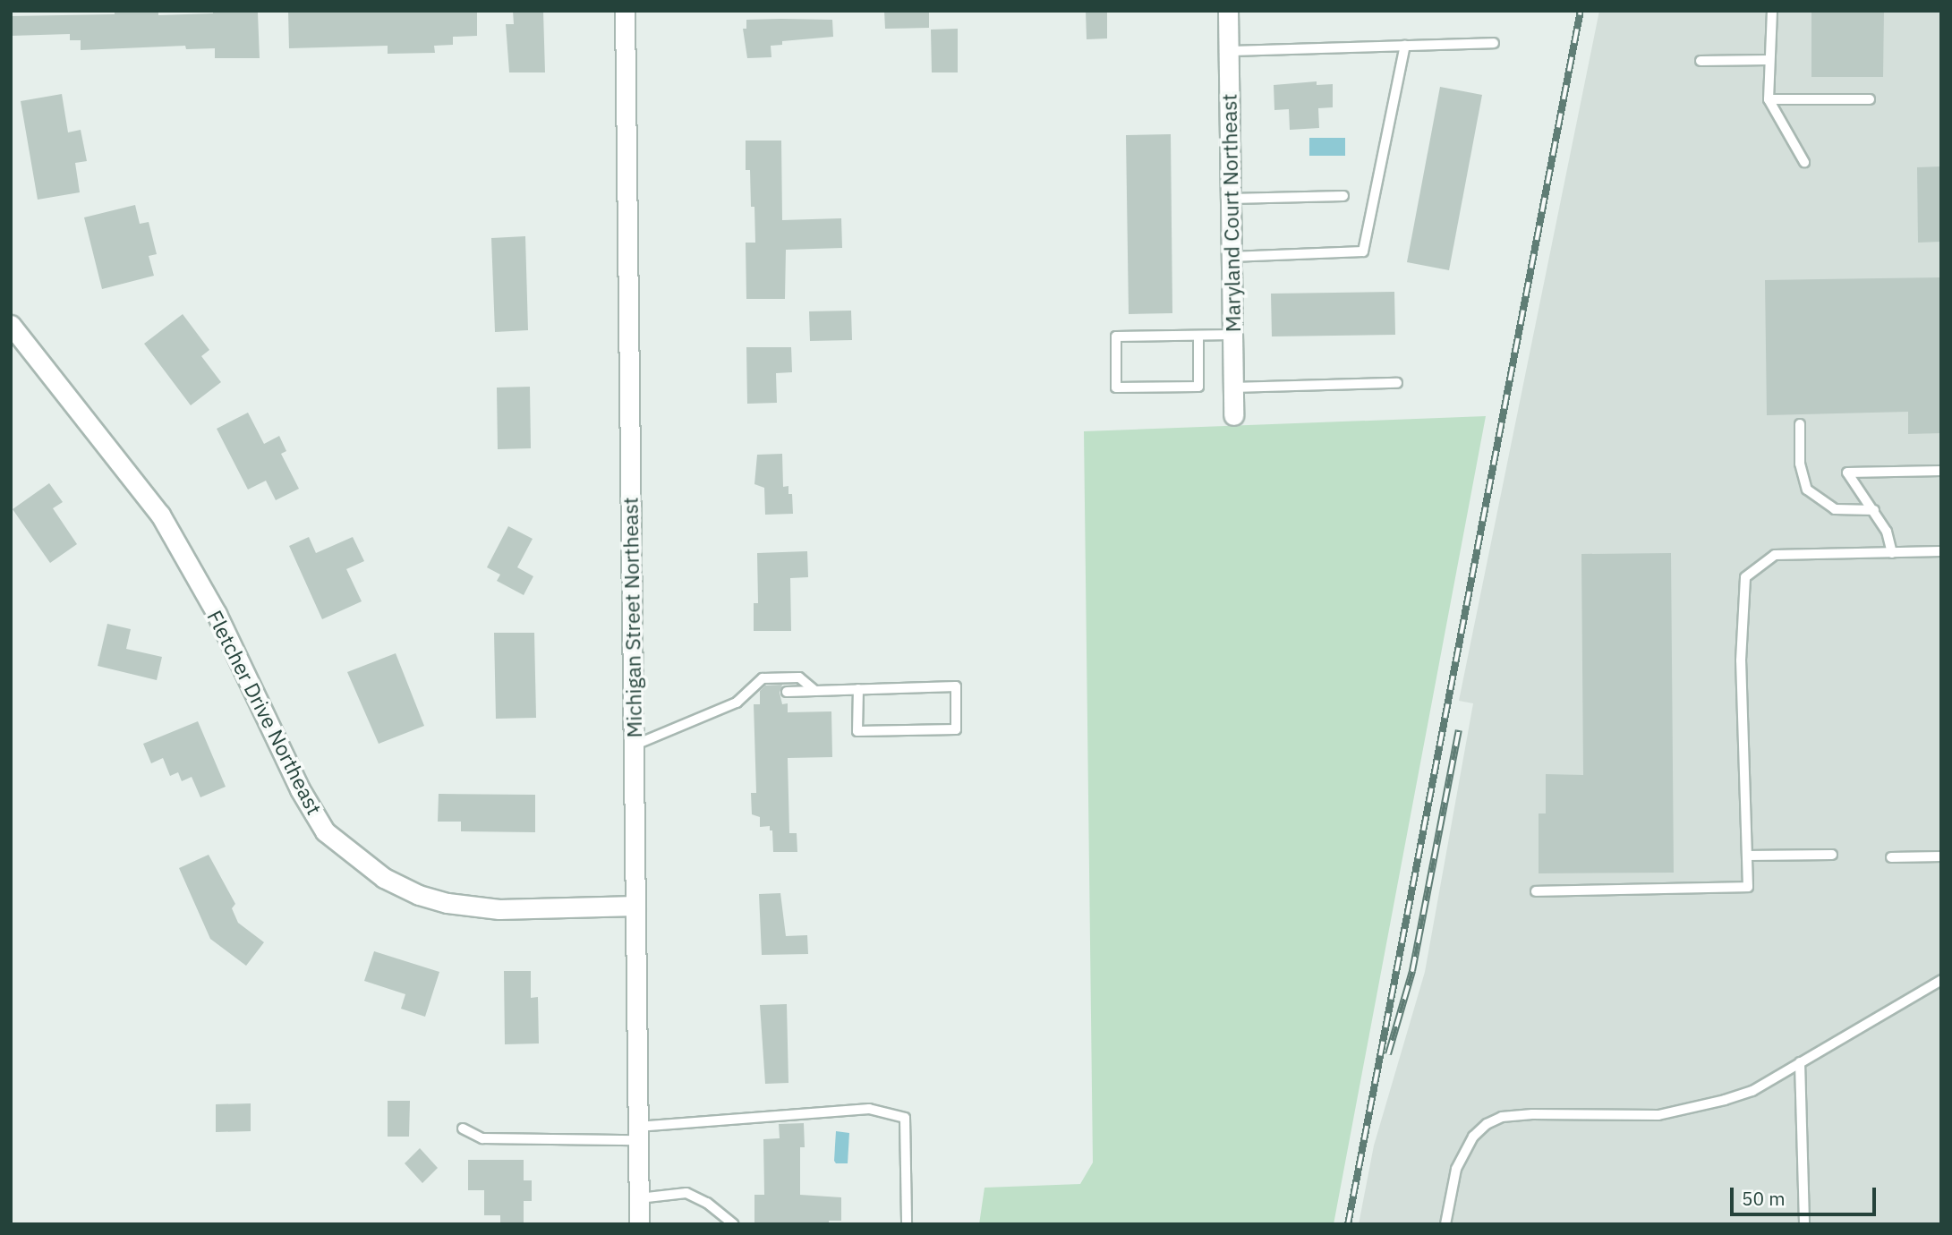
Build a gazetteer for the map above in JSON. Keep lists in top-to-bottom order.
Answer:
{
  "streets": {
    "street": ["Maryland Court Northeast", "Michigan Street Northeast", "Fletcher Drive Northeast"]
  },
  "crossings": [
    ["Michigan Street Northeast", "Fletcher Drive Northeast"]
  ],
  "scale_bar": "50 m"
}
